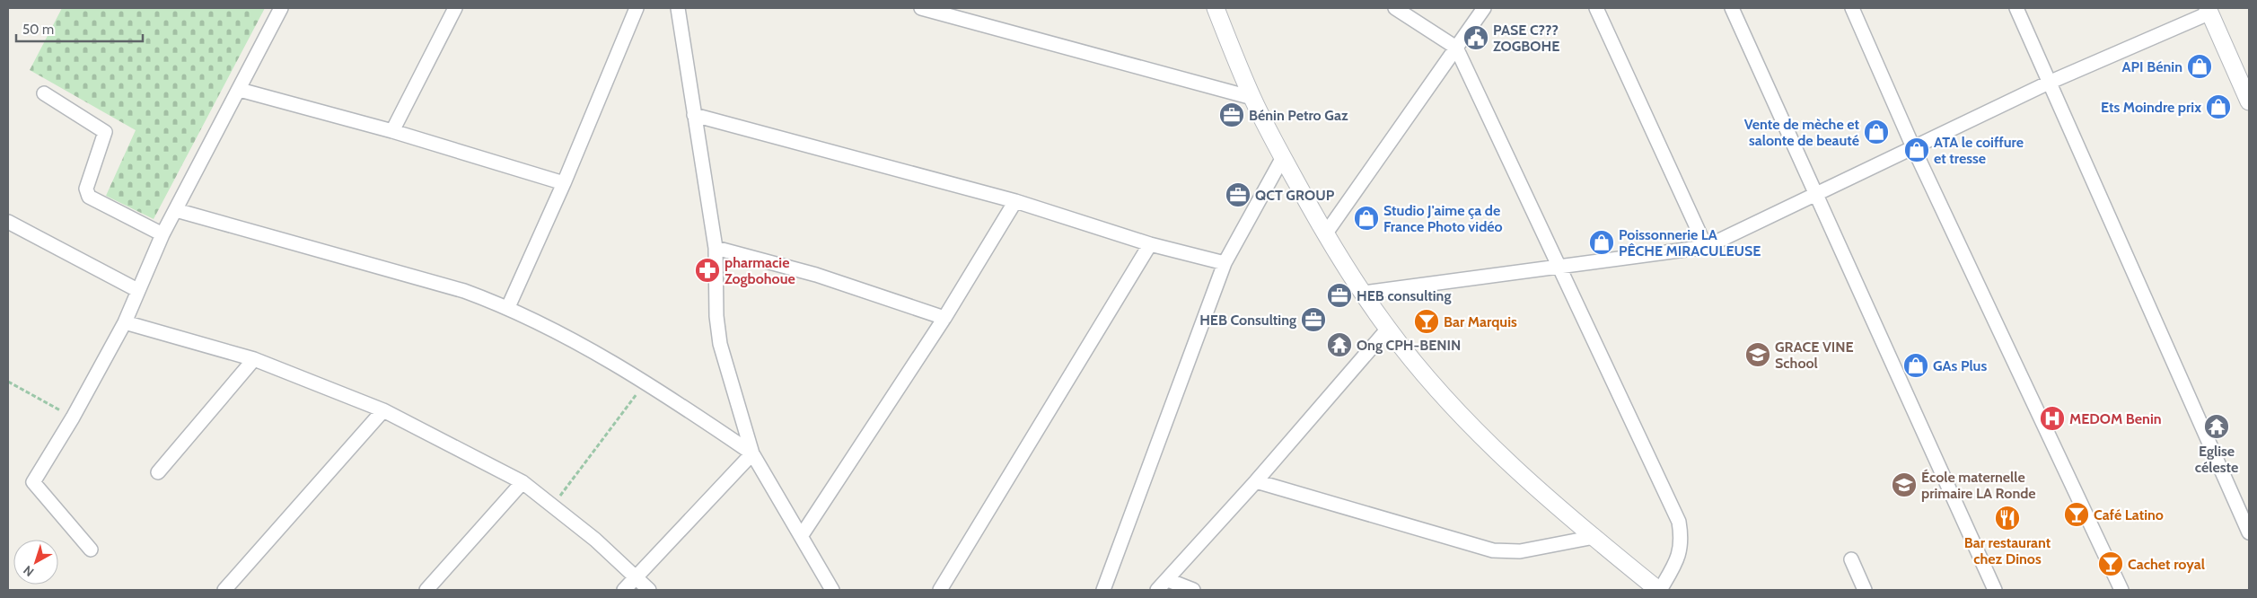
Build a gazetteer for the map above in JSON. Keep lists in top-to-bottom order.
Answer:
{
  "places": {
    "public building": ["PASE C??? ZOGBOHE"],
    "shop": [
      "API Bénin",
      "Ets Moindre prix",
      "Vente de mèche et salonte de beauté",
      "ATA le coiffure et tresse",
      "Studio J'aime ça de France Photo vidéo",
      "Poissonnerie LA PÊCHE MIRACULEUSE",
      "GAs Plus"
    ],
    "office": [
      "Bénin Petro Gaz",
      "QCT GROUP",
      "HEB consulting",
      "HEB Consulting"
    ],
    "pharmacy": ["pharmacie Zogbohoue"],
    "bar": ["Bar Marquis", "Café Latino", "Cachet royal"],
    "temple": ["Ong CPH-BENIN", "Eglise céleste"],
    "school or university": ["GRACE VINE School", "École maternelle primaire LA Ronde"],
    "hospital": ["MEDOM Benin"],
    "restaurant": ["Bar restaurant chez Dinos"]
  },
  "scale_bar": "50 m",
  "north": "bottom left"
}
